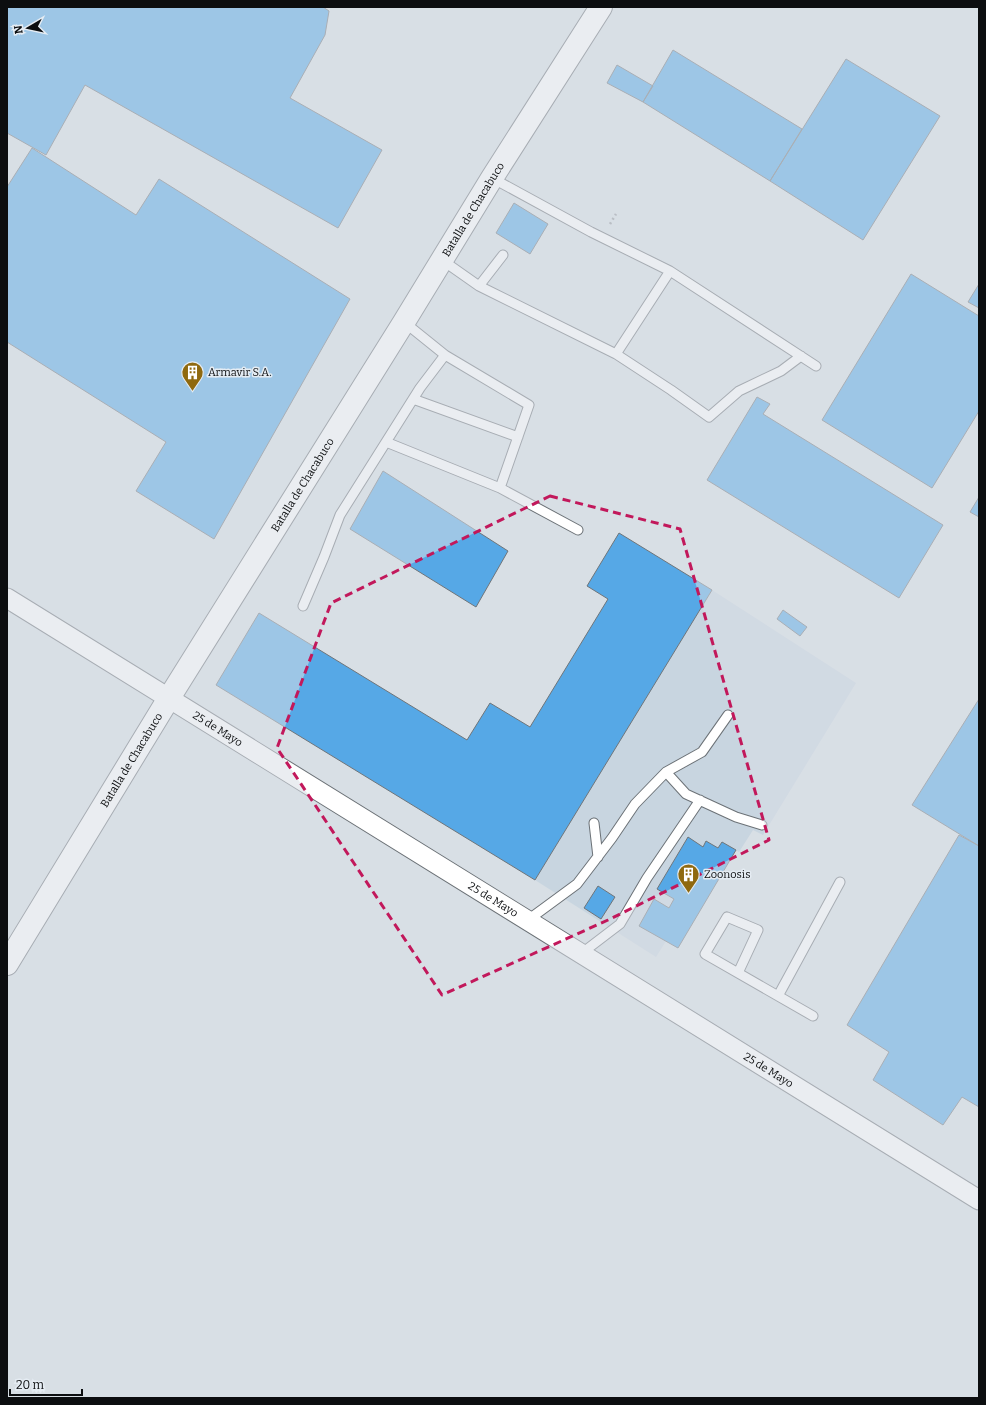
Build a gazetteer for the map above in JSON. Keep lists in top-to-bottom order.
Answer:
{
  "streets": {
    "street": ["Batalla de Chacabuco", "25 de Mayo"]
  },
  "crossings": [
    ["Batalla de Chacabuco", "25 de Mayo"]
  ],
  "places": {
    "building": ["Armavir S.A.", "Zoonosis"]
  },
  "scale_bar": "20 m",
  "north": "left"
}
